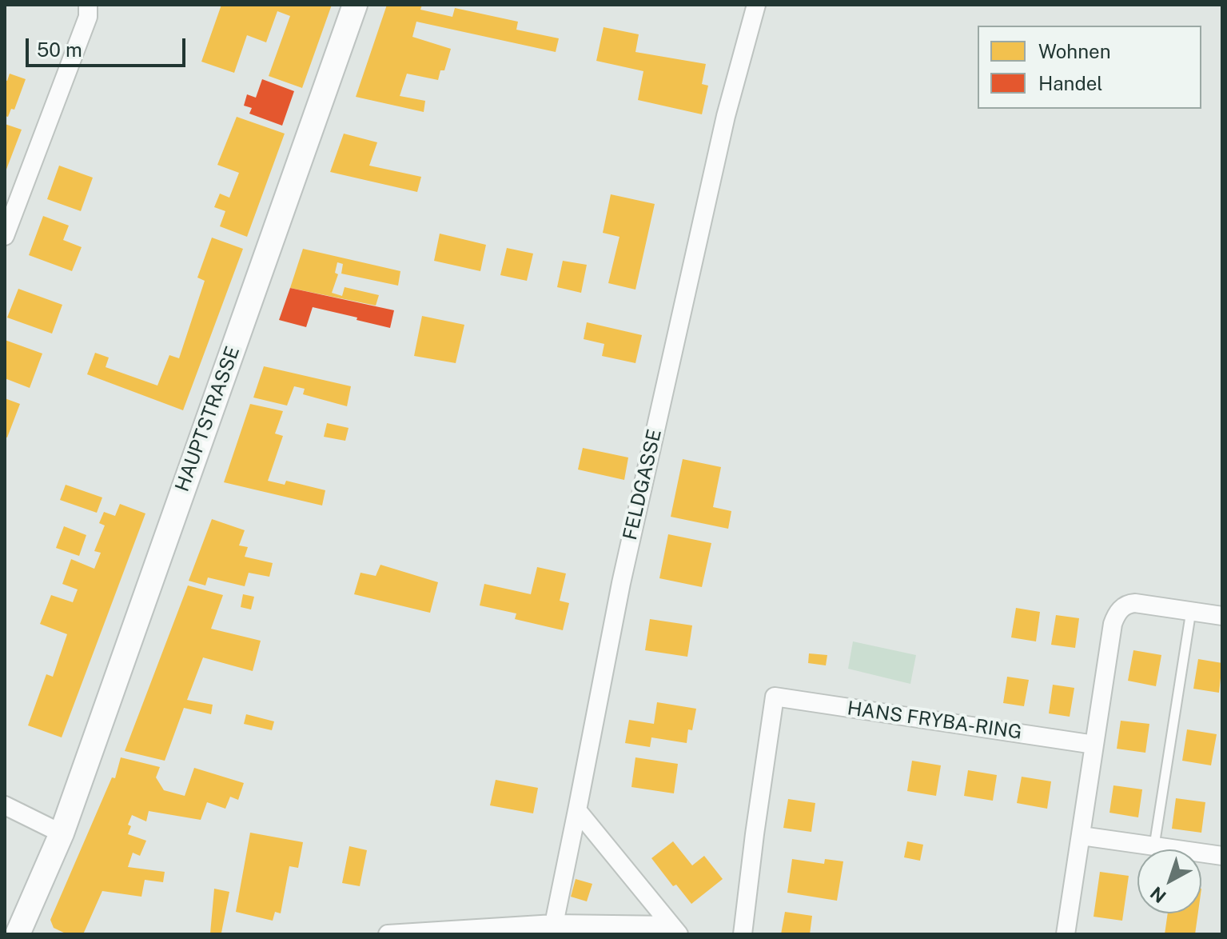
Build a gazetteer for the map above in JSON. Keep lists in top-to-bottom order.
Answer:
{
  "streets": {
    "main road": ["HAUPTSTRASSE"],
    "street": ["FELDGASSE", "HANS FRYBA-RING"]
  },
  "legend": ["Wohnen", "Handel"],
  "scale_bar": "50 m",
  "north": "bottom left"
}
